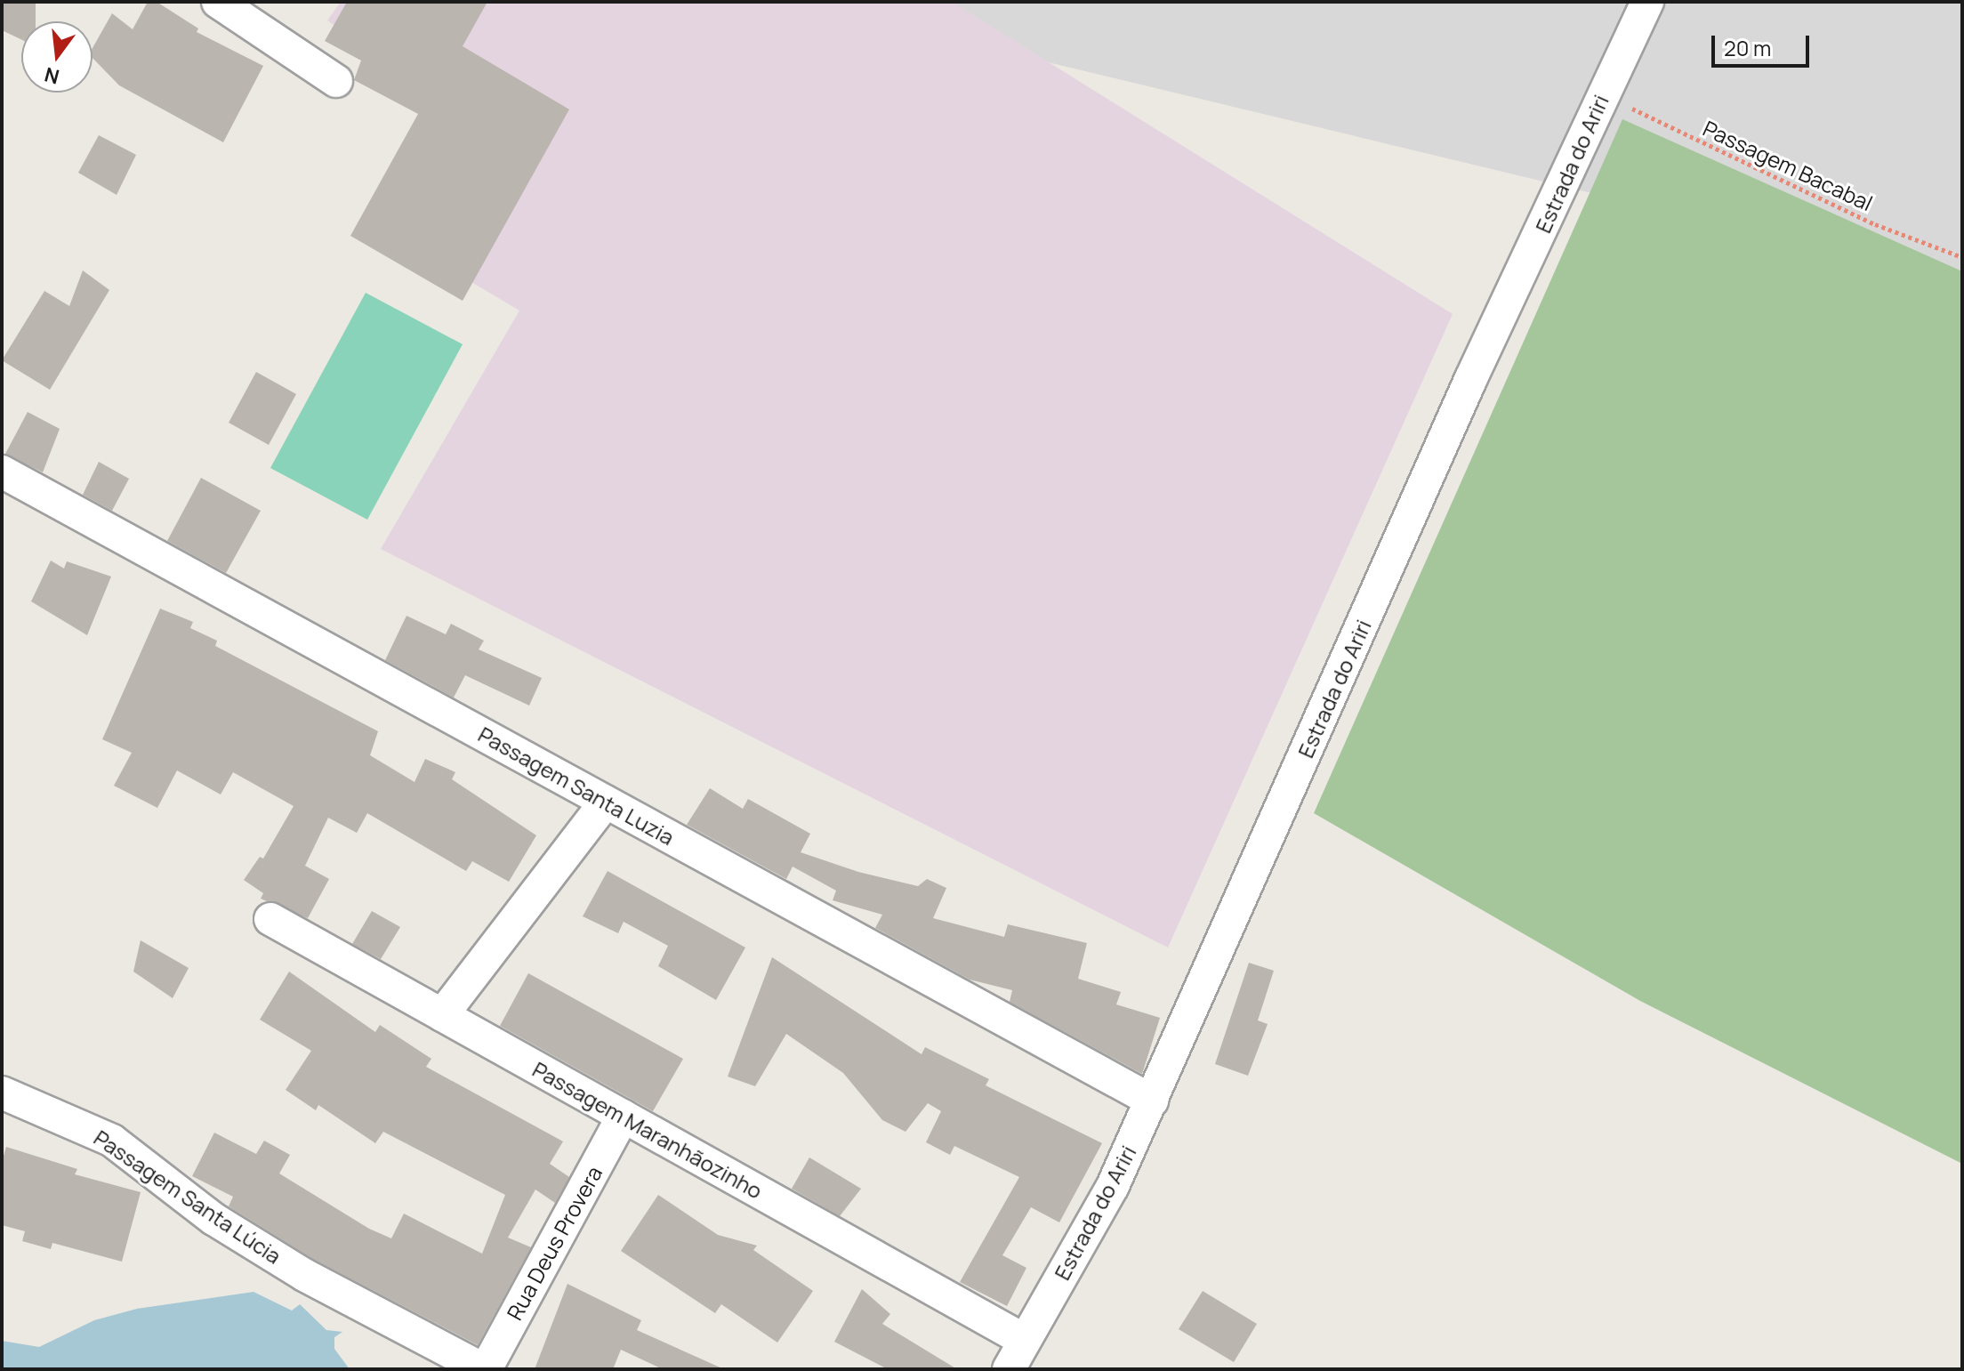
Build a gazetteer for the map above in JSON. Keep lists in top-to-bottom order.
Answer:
{
  "streets": {
    "street": [
      "Estrada do Ariri",
      "Passagem Santa Luzia",
      "Passagem Maranhãozinho",
      "Passagem Santa Lúcia",
      "Rua Deus Provera"
    ],
    "path": ["Passagem Bacabal"]
  },
  "crossings": [
    ["Estrada do Ariri", "Passagem Bacabal"],
    ["Estrada do Ariri", "Passagem Santa Luzia"],
    ["Estrada do Ariri", "Passagem Maranhãozinho"],
    ["Passagem Maranhãozinho", "Rua Deus Provera"],
    ["Passagem Santa Lúcia", "Rua Deus Provera"]
  ],
  "scale_bar": "20 m",
  "north": "bottom"
}
